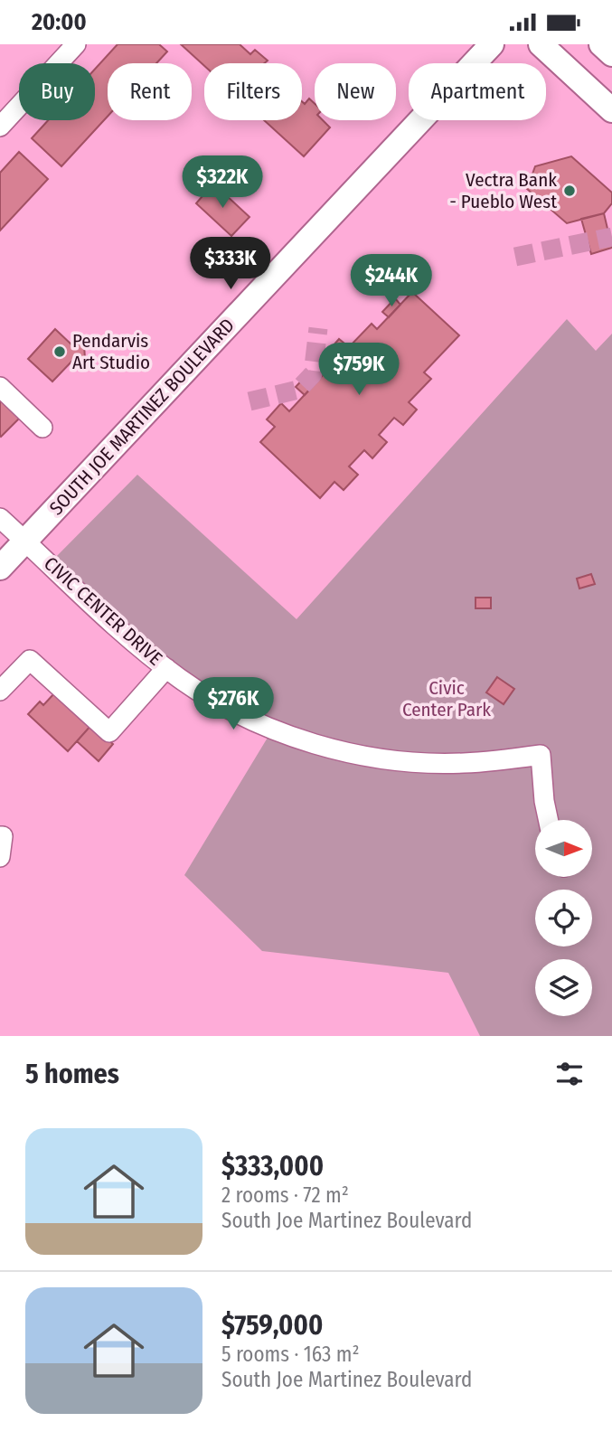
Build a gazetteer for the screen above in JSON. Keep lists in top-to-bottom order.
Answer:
{
  "streets": {
    "main road": ["SOUTH JOE MARTINEZ BOULEVARD"],
    "street": ["CIVIC CENTER DRIVE"]
  },
  "crossings": [
    ["SOUTH JOE MARTINEZ BOULEVARD", "CIVIC CENTER DRIVE"]
  ],
  "parks": ["Civic Center Park"],
  "places": ["Vectra Bank - Pueblo West", "Pendarvis Art Studio"],
  "north": "right",
  "page": {
    "status": "20:00",
    "chip": [
      "Buy",
      "Rent",
      "Filters",
      "New",
      "Apartment"
    ],
    "price": [
      "$322K",
      "$333K",
      "$244K",
      "$759K",
      "$276K"
    ],
    "heading": "5 homes",
    "list": [
      {
        "name": "$333,000",
        "note": "2 rooms · 72 m² · South Joe Martinez Boulevard"
      },
      {
        "name": "$759,000",
        "note": "5 rooms · 163 m² · South Joe Martinez Boulevard"
      }
    ]
  }
}
